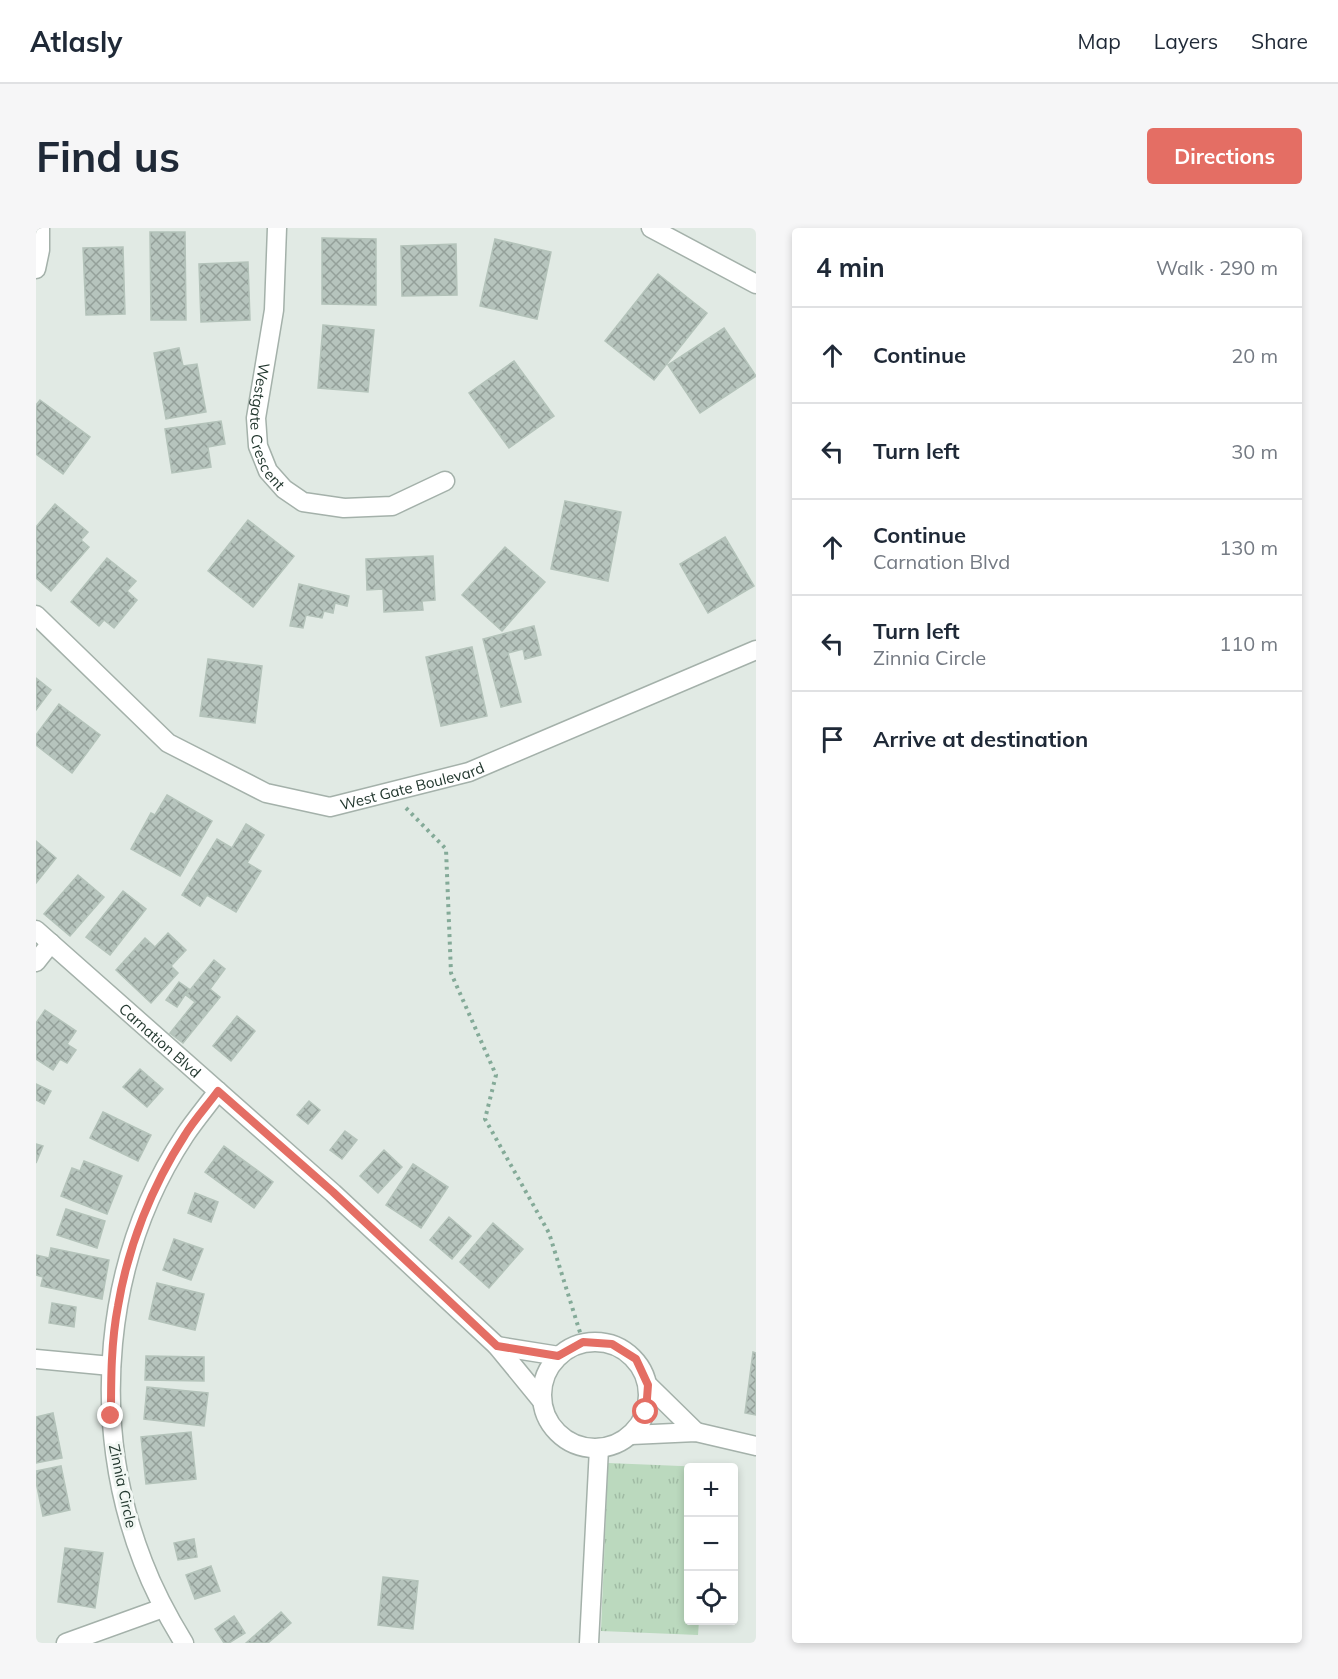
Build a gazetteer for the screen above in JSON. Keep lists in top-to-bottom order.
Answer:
{
  "streets": {
    "street": [
      "Westgate Crescent",
      "West Gate Boulevard",
      "Carnation Blvd",
      "Zinnia Circle"
    ]
  },
  "crossings": [
    ["Carnation Blvd", "Zinnia Circle"]
  ],
  "page": {
    "header": "Atlasly",
    "nav": ["Map", "Layers", "Share"],
    "buttons": "Directions",
    "title": "Find us",
    "heading": ["4 min", "Walk · 290 m"],
    "list": [
      ["Continue", "20 m"],
      ["Turn left", "30 m"],
      ["Continue", "Carnation Blvd", "130 m"],
      ["Turn left", "Zinnia Circle", "110 m"],
      "Arrive at destination"
    ],
    "map_buttons": ["+", "−"]
  }
}
